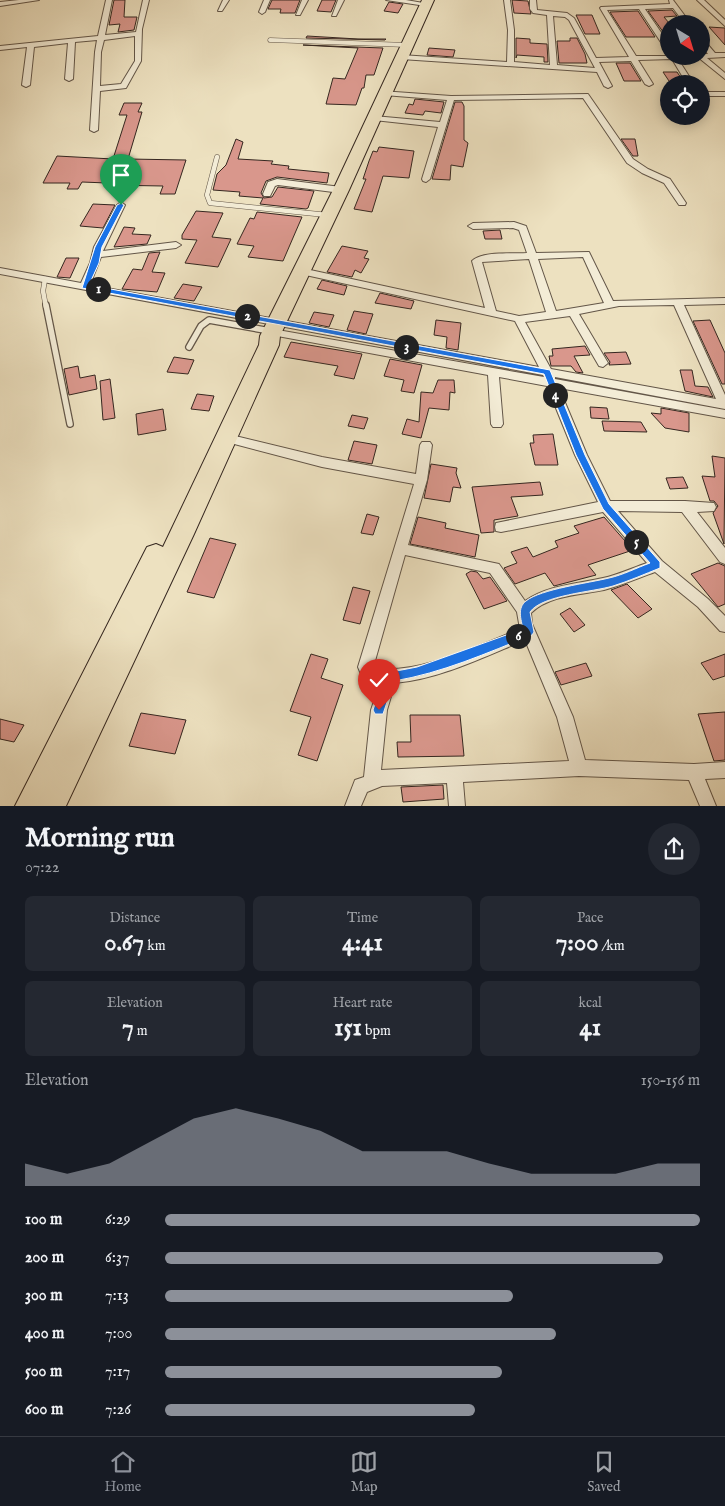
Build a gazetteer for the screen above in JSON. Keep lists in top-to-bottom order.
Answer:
{
  "north": "bottom right",
  "page": {
    "pins": [
      "1",
      "2",
      "3",
      "4",
      "5",
      "6"
    ],
    "heading": ["Morning run", "07:22"],
    "stats": [
      ["Distance", "0.67 km"],
      ["Time", "4:41"],
      ["Pace", "7:00 /km"],
      ["Elevation", "7 m"],
      ["Heart rate", "151 bpm"],
      ["kcal", "41"]
    ],
    "chart": ["Elevation", "150–156 m"],
    "list": [
      {
        "name": "100 m",
        "note": "6:29"
      },
      {
        "name": "200 m",
        "note": "6:37"
      },
      {
        "name": "300 m",
        "note": "7:13"
      },
      {
        "name": "400 m",
        "note": "7:00"
      },
      {
        "name": "500 m",
        "note": "7:17"
      },
      {
        "name": "600 m",
        "note": "7:26"
      }
    ],
    "tabs": ["Home", "Map", "Saved"]
  }
}
